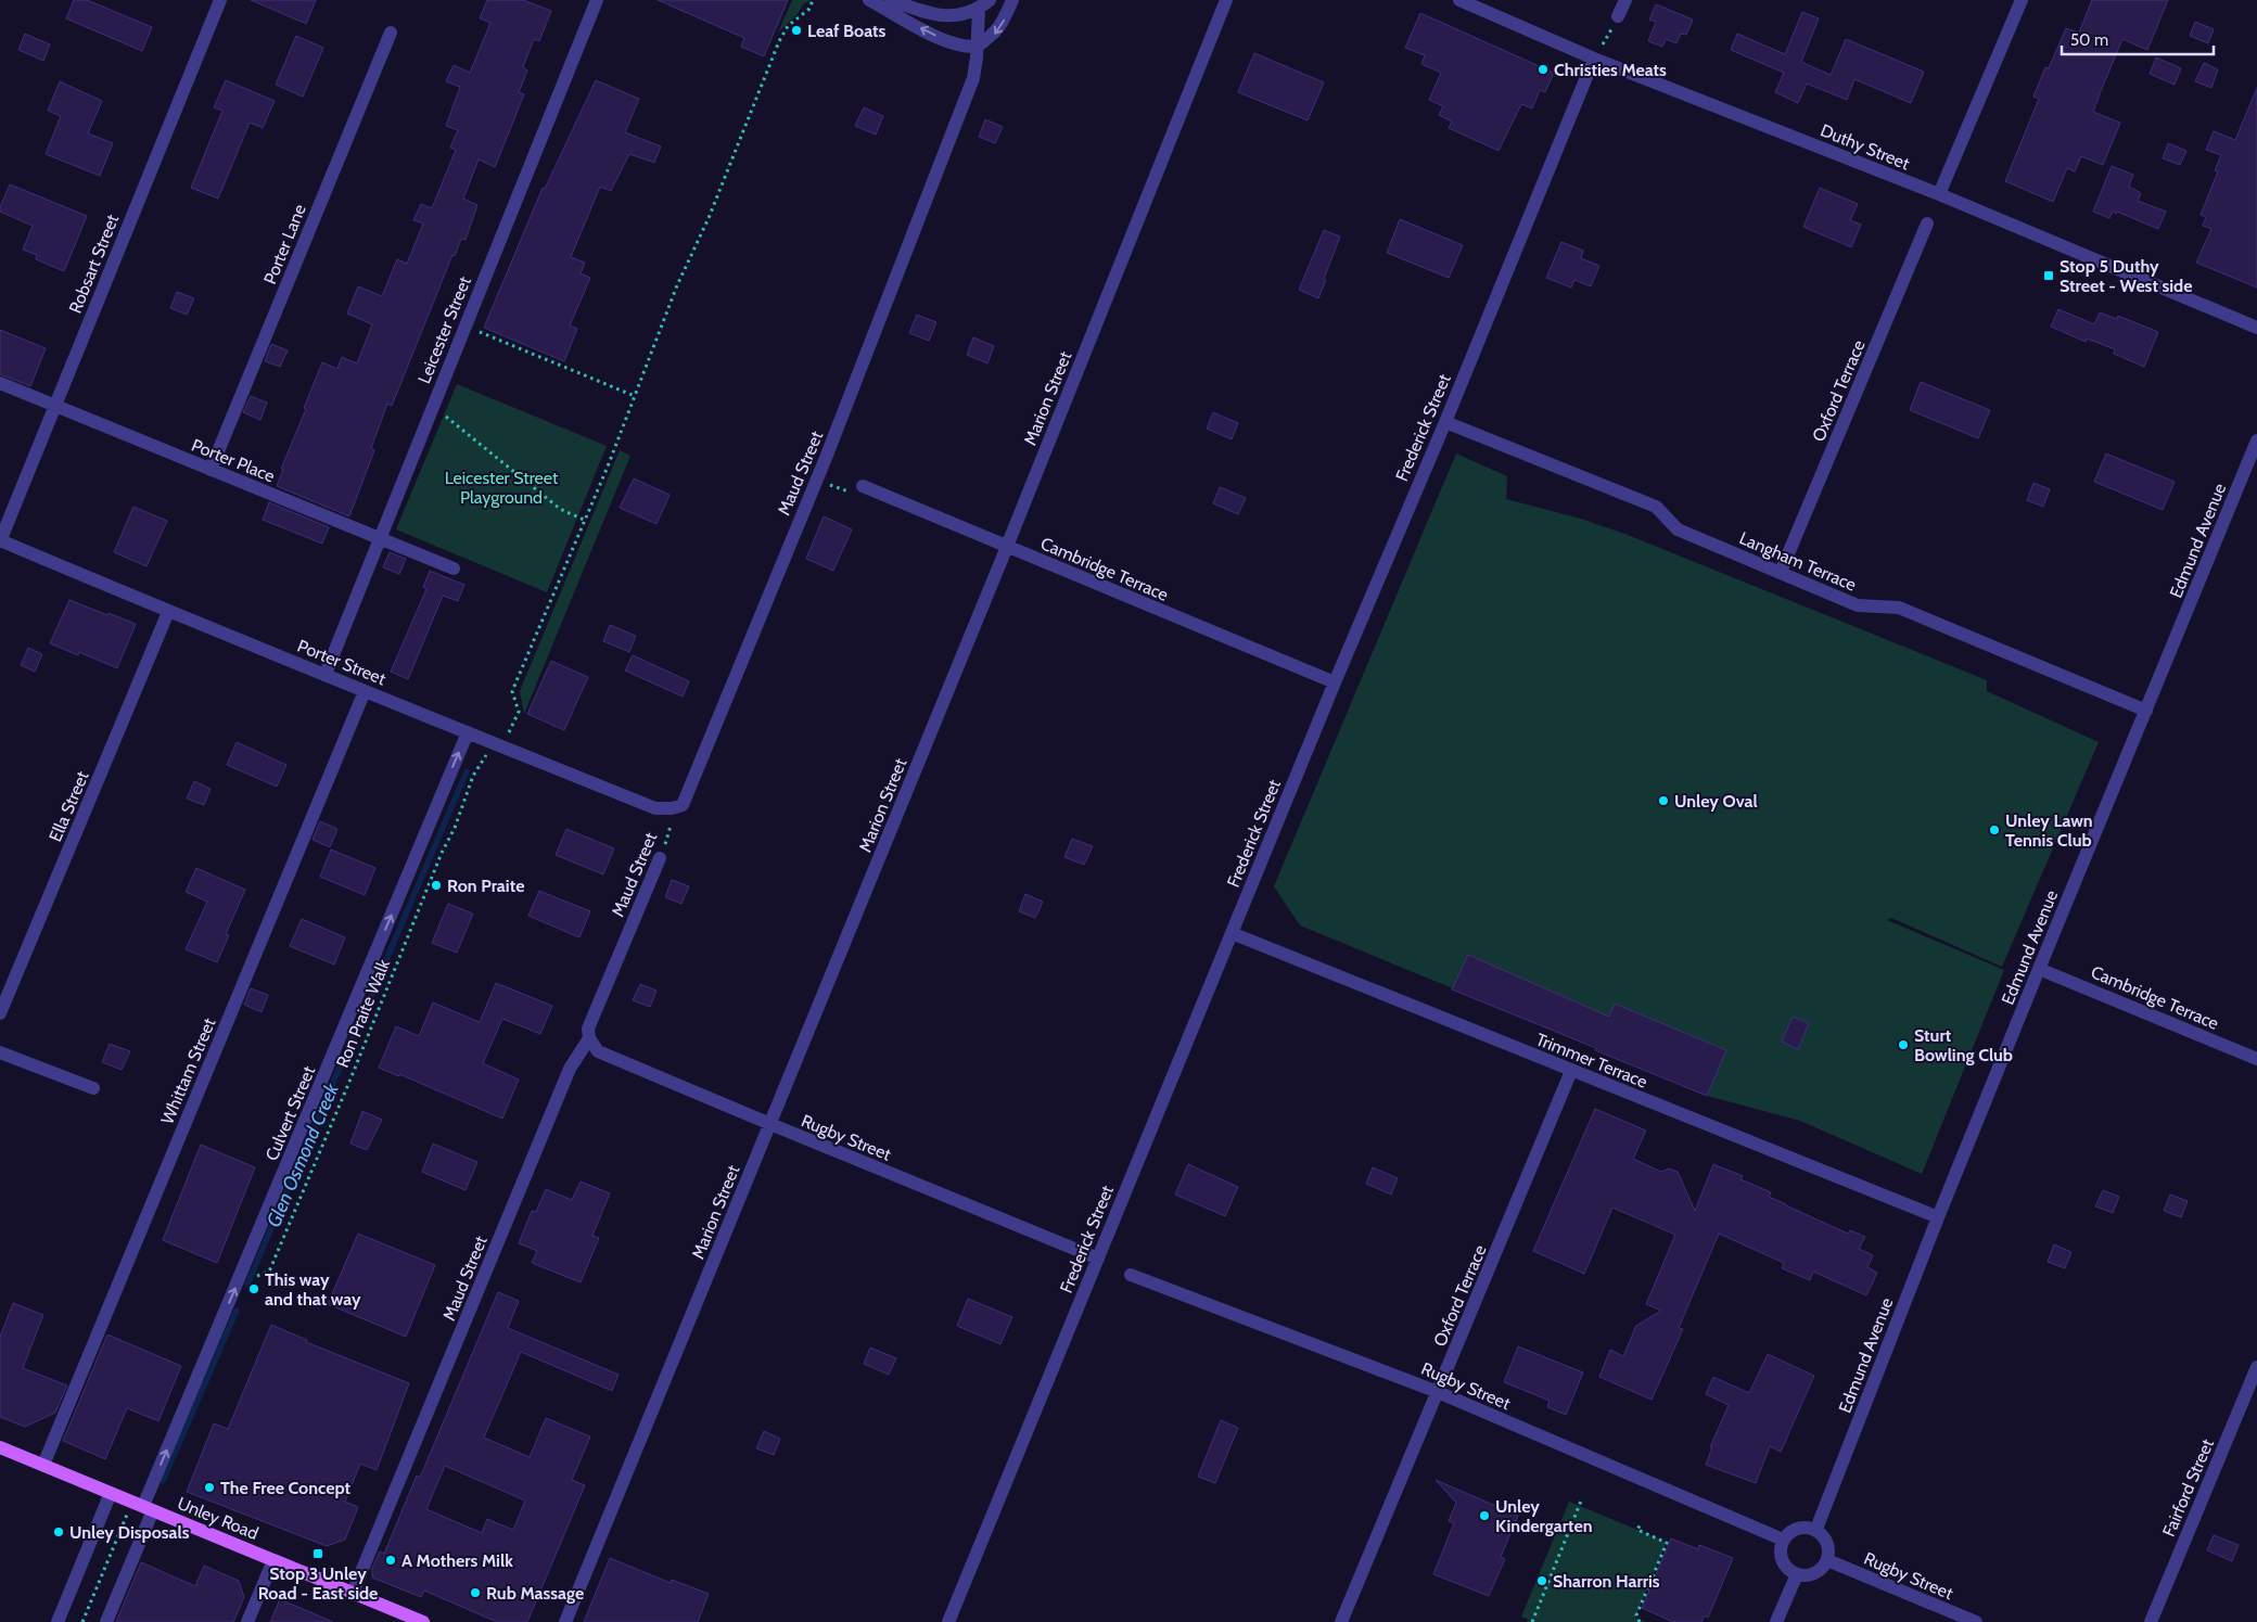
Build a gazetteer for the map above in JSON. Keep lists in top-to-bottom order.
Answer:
{
  "streets": {
    "main road": ["Unley Road"],
    "street": [
      "Duthy Street",
      "Porter Lane",
      "Robsart Street",
      "Leicester Street",
      "Oxford Terrace",
      "Marion Street",
      "Frederick Street",
      "Porter Place",
      "Maud Street",
      "Edmund Avenue",
      "Langham Terrace",
      "Cambridge Terrace",
      "Porter Street",
      "Ella Street",
      "Trimmer Terrace",
      "Whittam Street",
      "Culvert Street",
      "Rugby Street",
      "Fairford Street"
    ],
    "path": ["Ron Praite Walk"]
  },
  "crossings": [
    ["Duthy Street", "Frederick Street"],
    ["Porter Lane", "Porter Place"],
    ["Robsart Street", "Porter Place"],
    ["Robsart Street", "Porter Street"],
    ["Leicester Street", "Porter Place"],
    ["Leicester Street", "Porter Street"],
    ["Oxford Terrace", "Langham Terrace"],
    ["Oxford Terrace", "Trimmer Terrace"],
    ["Oxford Terrace", "Rugby Street"],
    ["Marion Street", "Cambridge Terrace"],
    ["Marion Street", "Rugby Street"],
    ["Frederick Street", "Langham Terrace"],
    ["Frederick Street", "Cambridge Terrace"],
    ["Frederick Street", "Trimmer Terrace"],
    ["Frederick Street", "Rugby Street"],
    ["Maud Street", "Porter Street"],
    ["Maud Street", "Rugby Street"],
    ["Maud Street", "Unley Road"],
    ["Edmund Avenue", "Langham Terrace"],
    ["Edmund Avenue", "Cambridge Terrace"],
    ["Edmund Avenue", "Trimmer Terrace"],
    ["Edmund Avenue", "Rugby Street"],
    ["Porter Street", "Ella Street"],
    ["Porter Street", "Whittam Street"],
    ["Porter Street", "Culvert Street"],
    ["Whittam Street", "Unley Road"],
    ["Culvert Street", "Unley Road"]
  ],
  "one_way": ["Culvert Street"],
  "water": ["Glen Osmond Creek"],
  "parks": ["Leicester Street Playground"],
  "places": {
    "other": [
      "Leaf Boats",
      "Christies Meats",
      "Unley Oval",
      "Unley Lawn Tennis Club",
      "Ron Praite",
      "Sturt Bowling Club",
      "This way and that way",
      "The Free Concept",
      "Unley Kindergarten",
      "Unley Disposals",
      "A Mothers Milk",
      "Sharron Harris",
      "Rub Massage"
    ],
    "transit": ["Stop 5 Duthy Street - West side", "Stop 3 Unley Road - East side"]
  },
  "scale_bar": "50 m"
}
